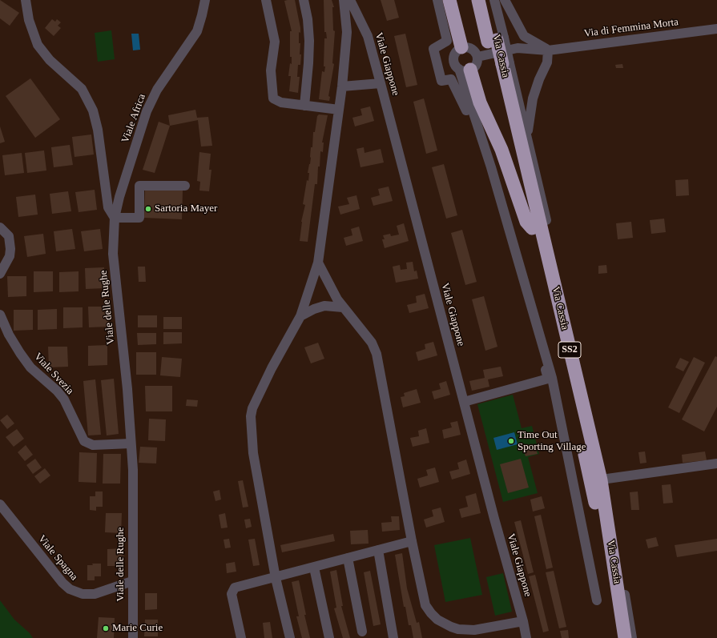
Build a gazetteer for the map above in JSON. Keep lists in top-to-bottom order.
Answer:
{
  "streets": {
    "highway": ["Via Cassia", "SS2"],
    "street": [
      "Via di Femmina Morta",
      "Viale Giappone",
      "Viale Africa",
      "Viale delle Rughe",
      "Viale Svezia",
      "Viale Spagna"
    ]
  },
  "crossings": [
    ["Viale Africa", "Viale delle Rughe"],
    ["Viale delle Rughe", "Viale Svezia"],
    ["Viale delle Rughe", "Viale Spagna"]
  ],
  "places": ["Sartoria Mayer", "Time Out Sporting Village", "Marie Curie"]
}
